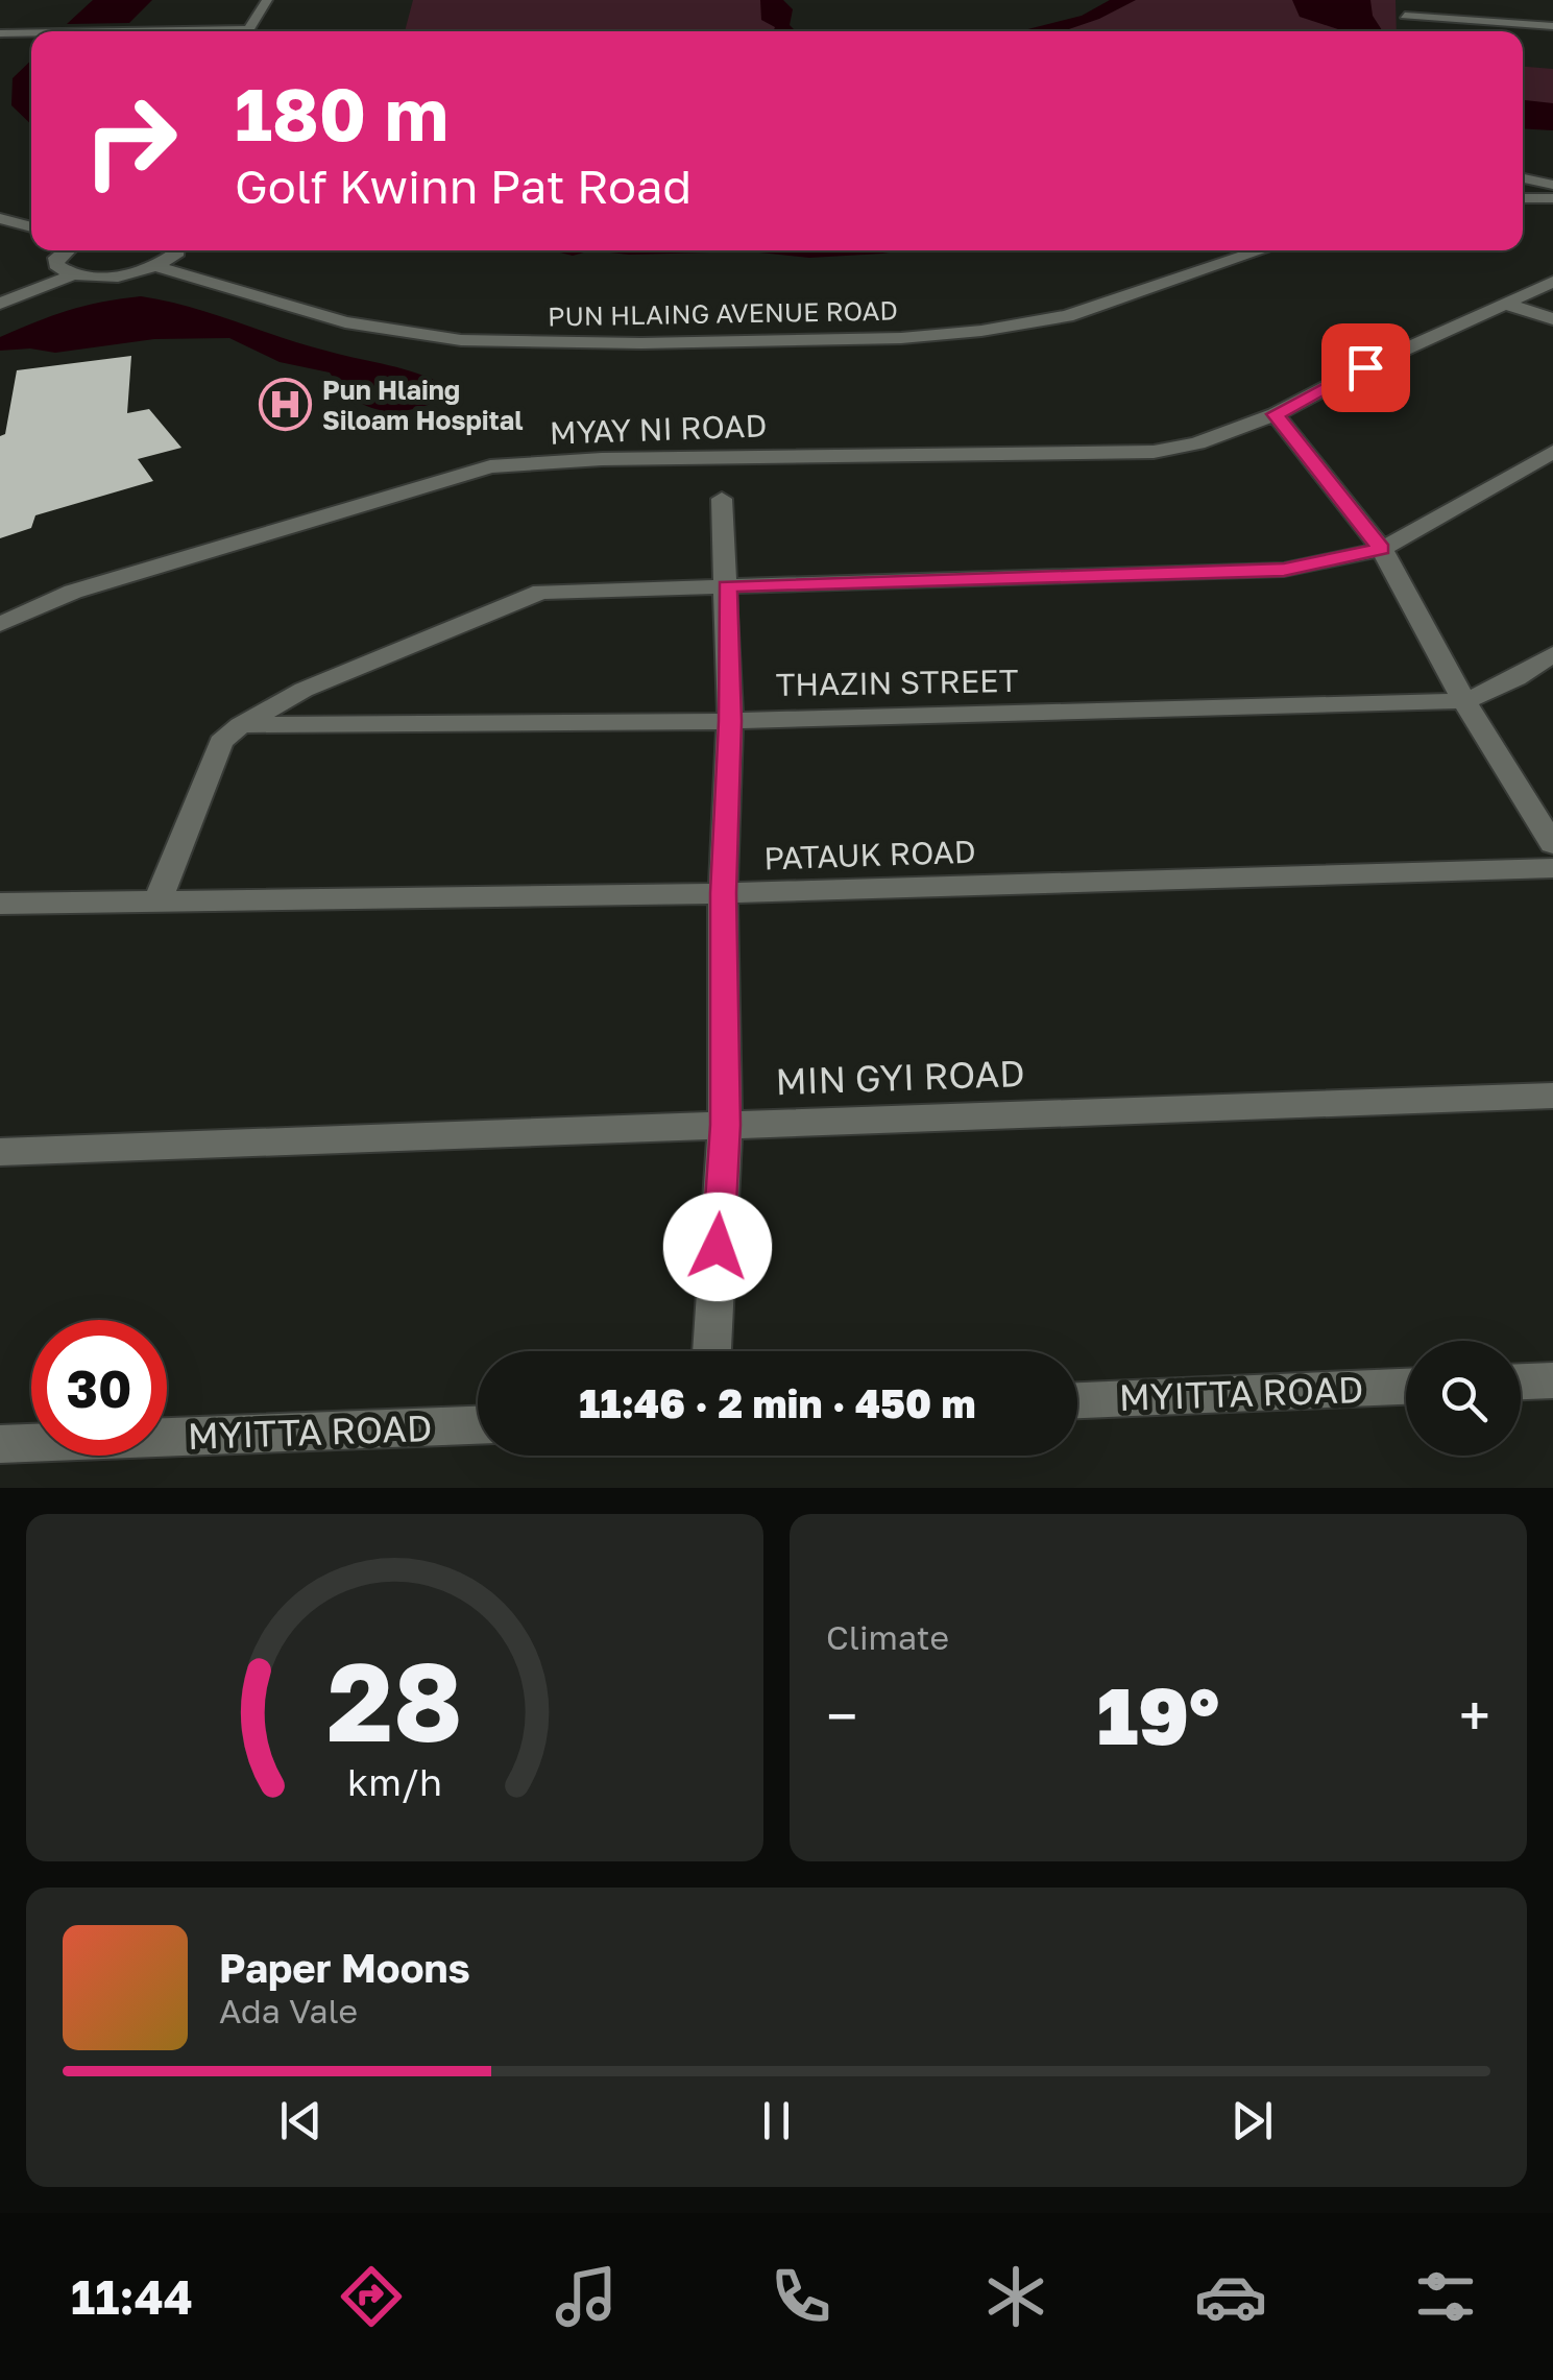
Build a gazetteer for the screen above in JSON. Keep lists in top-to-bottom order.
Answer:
{
  "streets": {
    "street": [
      "PUN HLAING AVENUE ROAD",
      "MYAY NI ROAD",
      "THAZIN STREET",
      "PATAUK ROAD",
      "MIN GYI ROAD",
      "MYITTA ROAD"
    ]
  },
  "places": {
    "hospital": ["Pun Hlaing Siloam Hospital"]
  },
  "page": {
    "turn": ["180 m", "Golf Kwinn Pat Road"],
    "limit": "30",
    "trip": "11:46 · 2 min · 450 m",
    "tile": "Climate",
    "heat": ["−", "19°", "+"],
    "song": ["Paper Moons", "Ada Vale"],
    "tabs": "11:44",
    "gauge": ["28", "km/h"]
  }
}
